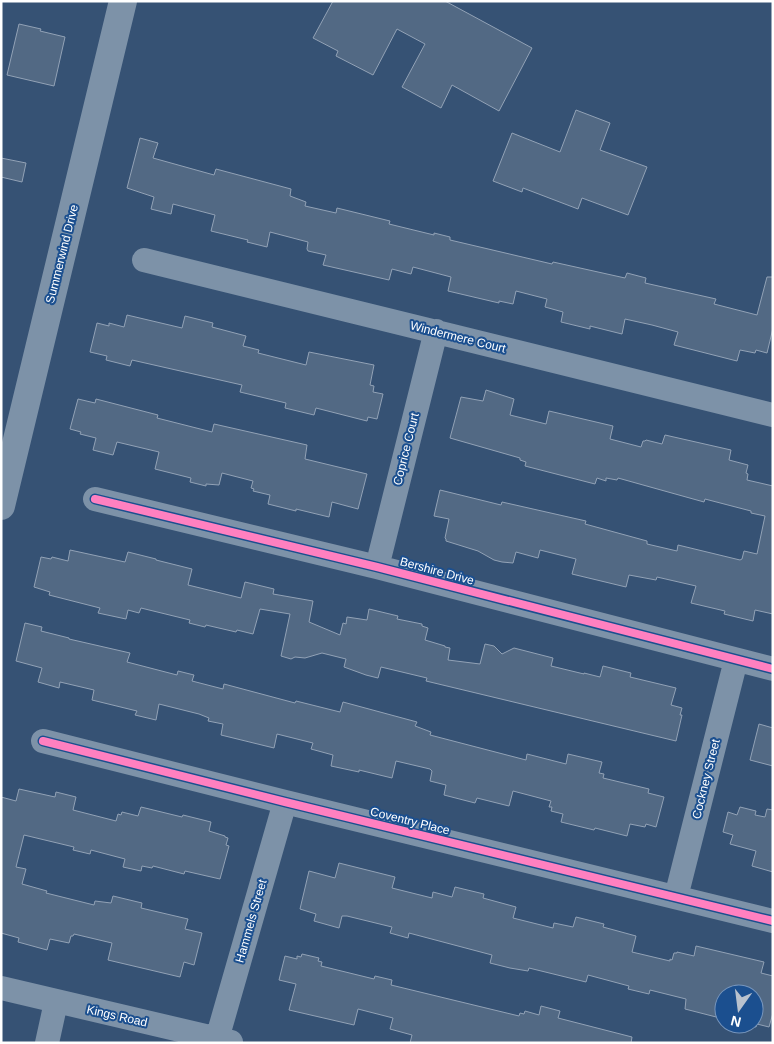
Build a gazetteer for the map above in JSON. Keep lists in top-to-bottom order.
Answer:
{
  "streets": {
    "street": [
      "Summerwind Drive",
      "Windermere Court",
      "Coprice Court",
      "Bershire Drive",
      "Cockney Street",
      "Coventry Place",
      "Hammels Street",
      "Kings Road"
    ]
  },
  "crossings": [
    ["Windermere Court", "Coprice Court"],
    ["Coprice Court", "Bershire Drive"],
    ["Bershire Drive", "Cockney Street"],
    ["Cockney Street", "Coventry Place"],
    ["Coventry Place", "Hammels Street"],
    ["Hammels Street", "Kings Road"]
  ],
  "north": "bottom"
}
